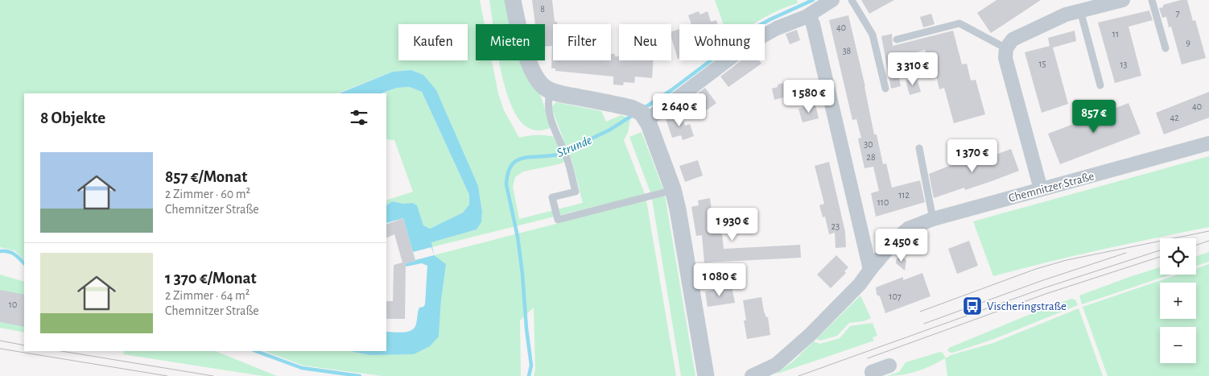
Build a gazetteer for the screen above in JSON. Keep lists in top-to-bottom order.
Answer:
{
  "streets": {
    "street": ["Chemnitzer Straße"]
  },
  "water": ["Strunde"],
  "places": {
    "bus stop": ["Vischeringstraße"]
  },
  "house_numbers": [
    "8",
    "7",
    "40",
    "11",
    "9",
    "38",
    "15",
    "13",
    "40",
    "42",
    "30",
    "28",
    "112",
    "110",
    "23",
    "107",
    "10"
  ],
  "page": {
    "chip": [
      "Kaufen",
      "Mieten",
      "Filter",
      "Neu",
      "Wohnung"
    ],
    "price": [
      "3 310 €",
      "1 580 €",
      "2 640 €",
      "857 €",
      "1 370 €",
      "1 930 €",
      "2 450 €",
      "1 080 €"
    ],
    "heading": "8 Objekte",
    "list": [
      {
        "name": "857 €/Monat",
        "note": "2 Zimmer · 60 m² · Chemnitzer Straße"
      },
      {
        "name": "1 370 €/Monat",
        "note": "2 Zimmer · 64 m² · Chemnitzer Straße"
      }
    ],
    "map_buttons": ["+", "−"]
  }
}
